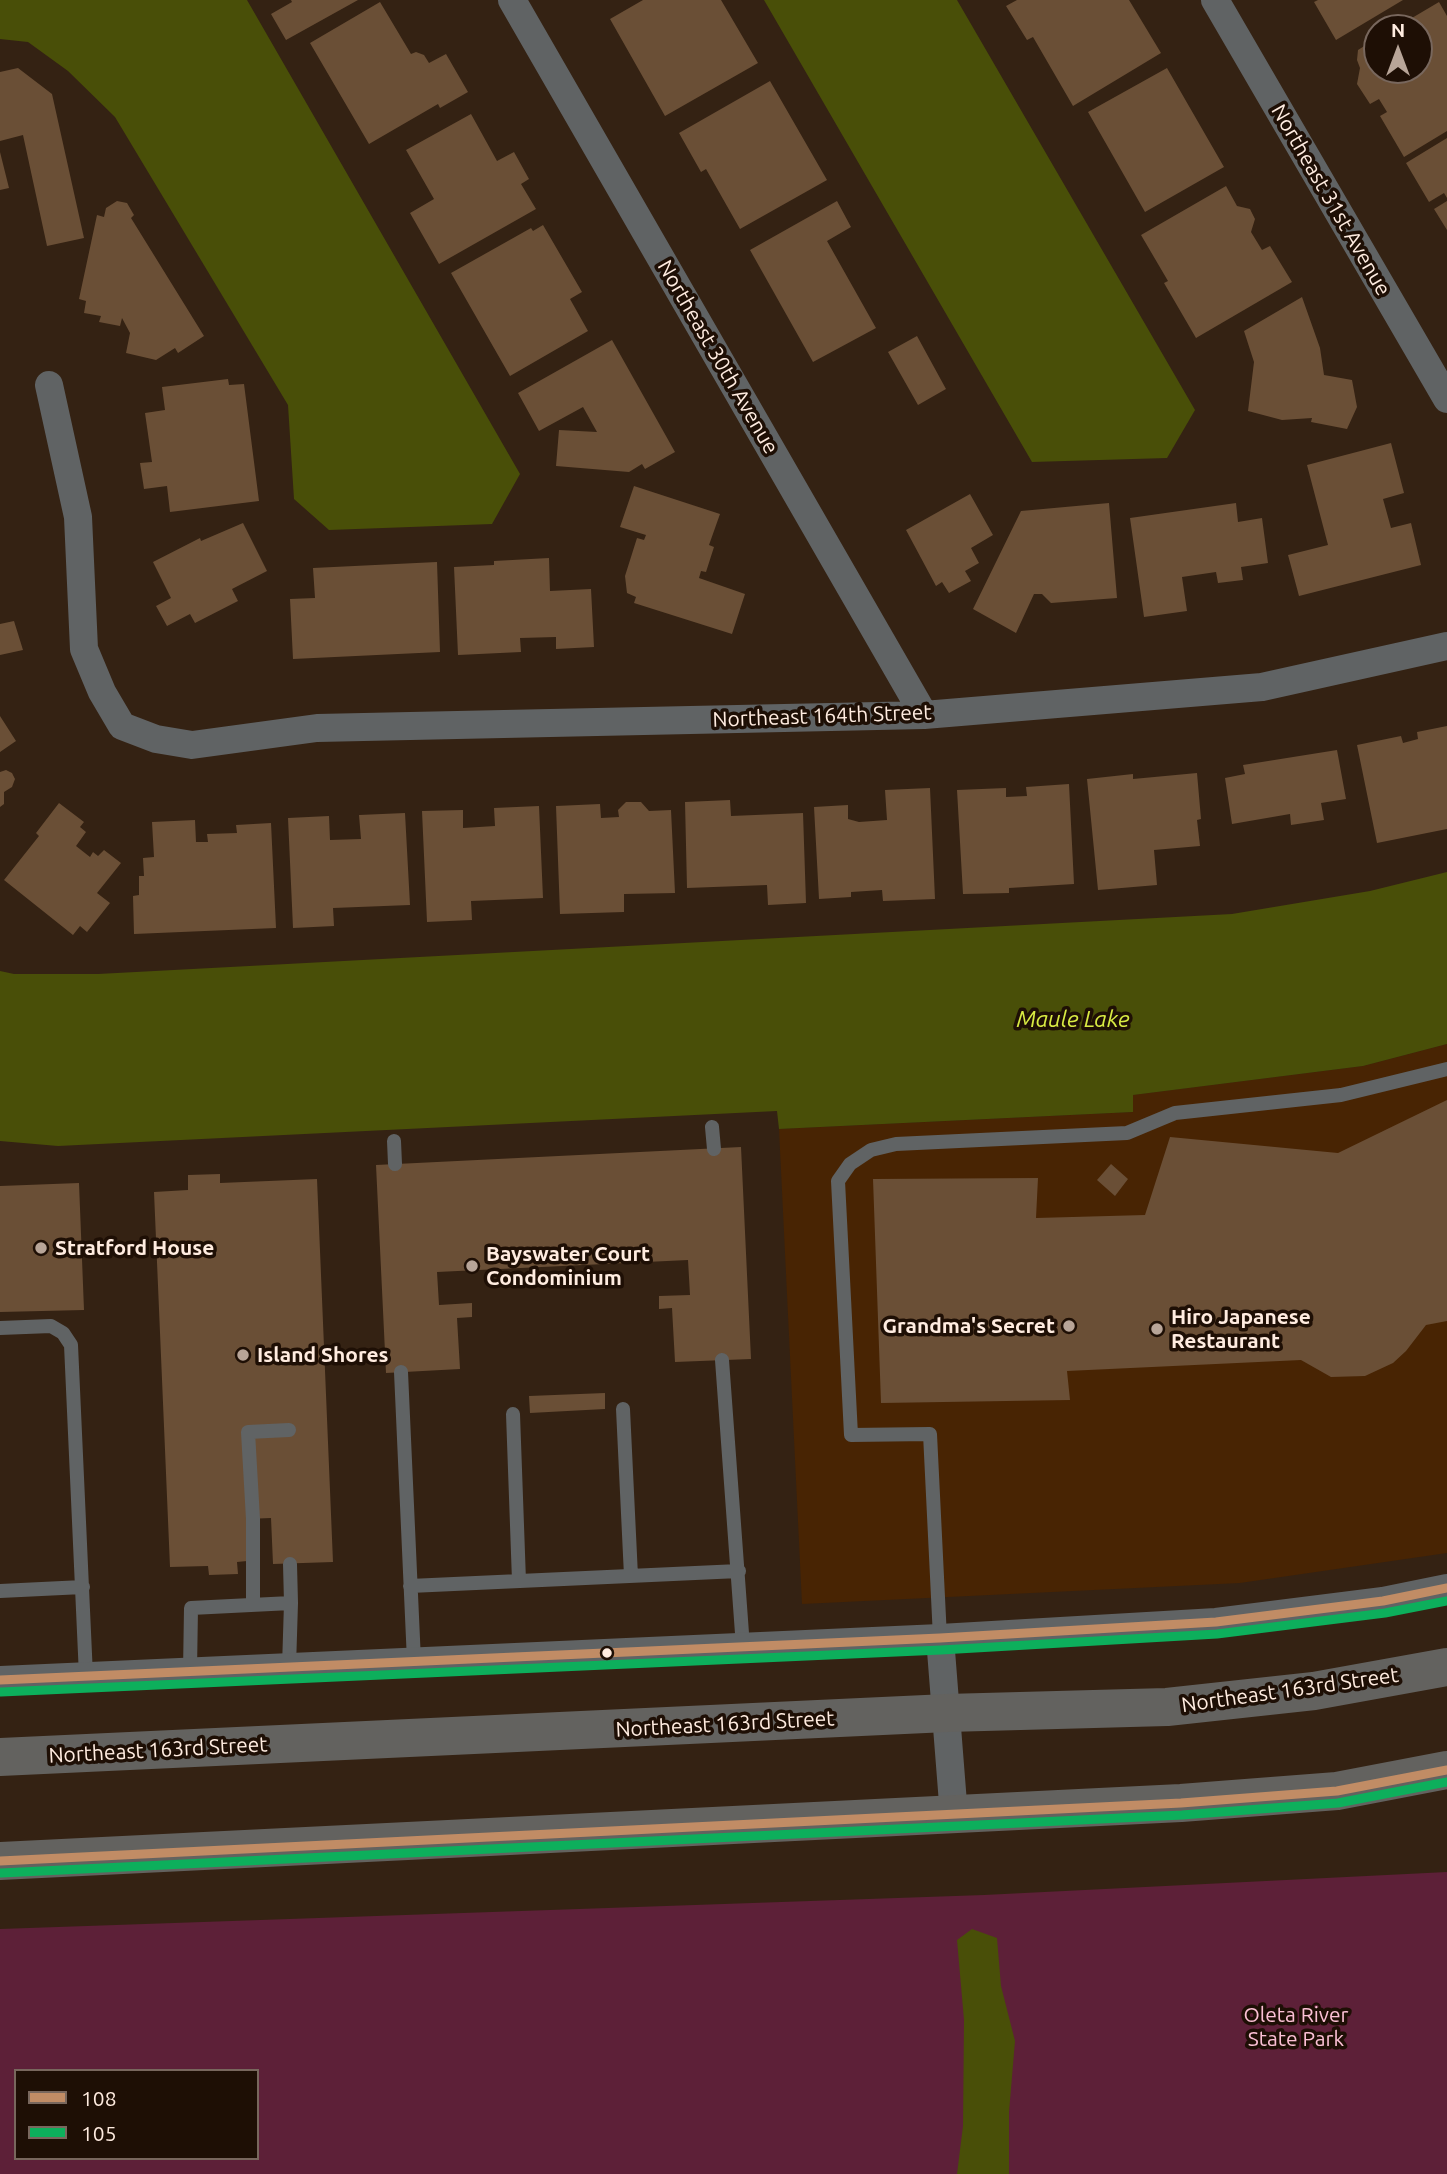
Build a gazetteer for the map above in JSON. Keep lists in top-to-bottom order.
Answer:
{
  "streets": {
    "main road": ["Northeast 163rd Street"],
    "street": ["Northeast 31st Avenue", "Northeast 30th Avenue", "Northeast 164th Street"]
  },
  "crossings": [
    ["Northeast 30th Avenue", "Northeast 164th Street"]
  ],
  "water": ["Maule Lake"],
  "parks": ["Oleta River State Park"],
  "places": [
    "Stratford House",
    "Bayswater Court Condominium",
    "Grandma's Secret",
    "Hiro Japanese Restaurant",
    "Island Shores"
  ],
  "lines": ["transit line 108", "transit line 105"],
  "legend": ["108", "105"],
  "north": "top"
}
